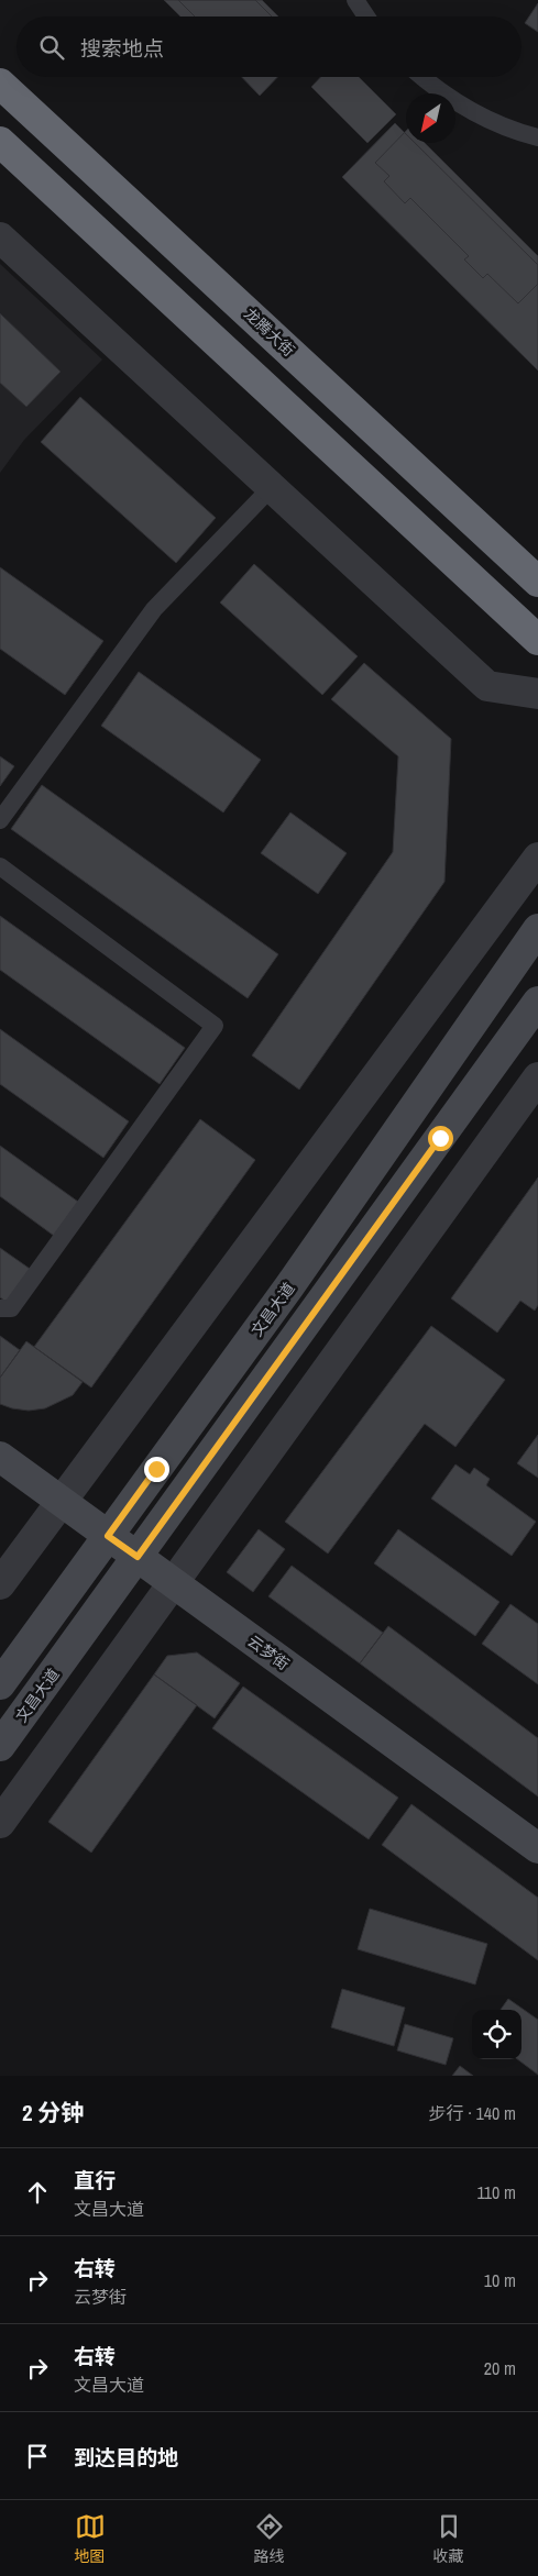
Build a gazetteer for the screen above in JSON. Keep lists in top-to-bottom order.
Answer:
{
  "streets": {
    "highway": ["龙腾大街"],
    "main road": ["文昌大道", "云梦街"]
  },
  "crossings": [
    ["文昌大道", "云梦街"]
  ],
  "north": "bottom left",
  "page": {
    "search": "搜索地点",
    "heading": ["2 分钟", "步行 · 140 m"],
    "list": [
      ["直行", "文昌大道", "110 m"],
      ["右转", "云梦街", "10 m"],
      ["右转", "文昌大道", "20 m"],
      "到达目的地"
    ],
    "nav": ["地图", "路线", "收藏"]
  }
}
